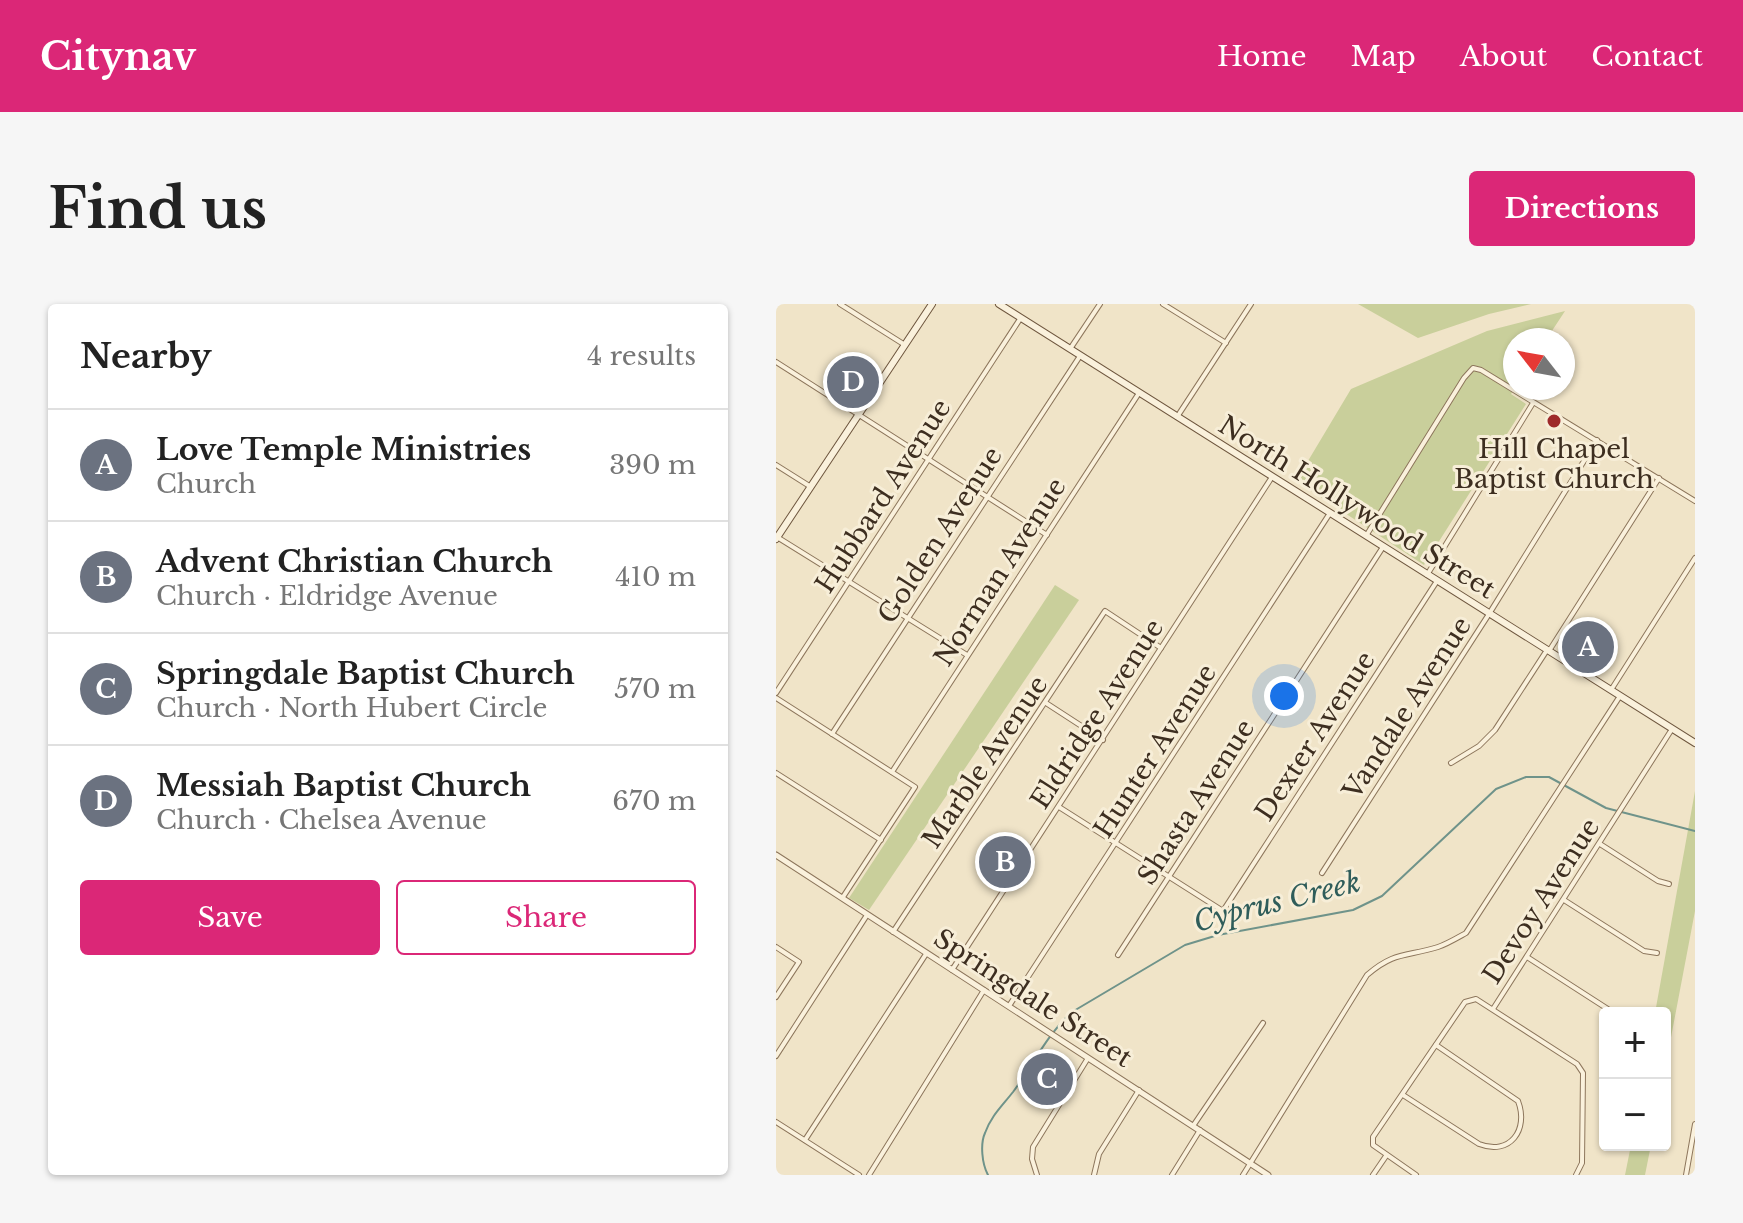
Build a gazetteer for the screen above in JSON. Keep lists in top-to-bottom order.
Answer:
{
  "streets": {
    "main road": ["North Hollywood Street"],
    "street": [
      "Hubbard Avenue",
      "Golden Avenue",
      "Norman Avenue",
      "Vandale Avenue",
      "Eldridge Avenue",
      "Dexter Avenue",
      "Hunter Avenue",
      "Marble Avenue",
      "Shasta Avenue",
      "Devoy Avenue",
      "Springdale Street"
    ]
  },
  "crossings": [
    ["Hubbard Avenue", "North Hollywood Street"],
    ["North Hollywood Street", "Golden Avenue"],
    ["North Hollywood Street", "Norman Avenue"],
    ["North Hollywood Street", "Vandale Avenue"],
    ["North Hollywood Street", "Eldridge Avenue"],
    ["North Hollywood Street", "Dexter Avenue"],
    ["North Hollywood Street", "Hunter Avenue"],
    ["North Hollywood Street", "Shasta Avenue"],
    ["North Hollywood Street", "Devoy Avenue"],
    ["Eldridge Avenue", "Marble Avenue"],
    ["Eldridge Avenue", "Springdale Street"],
    ["Dexter Avenue", "Shasta Avenue"],
    ["Hunter Avenue", "Springdale Street"],
    ["Marble Avenue", "Springdale Street"]
  ],
  "water": ["Cyprus Creek"],
  "places": ["Hill Chapel Baptist Church"],
  "north": "top left",
  "page": {
    "header": "Citynav",
    "nav": [
      "Home",
      "Map",
      "About",
      "Contact"
    ],
    "buttons": [
      "Directions",
      ["Save", "Share"]
    ],
    "title": "Find us",
    "heading": ["Nearby", "4 results"],
    "pins": [
      "D",
      "A",
      "B",
      "C"
    ],
    "list": [
      {
        "mark": "A",
        "name": "Love Temple Ministries",
        "note": "Church",
        "value": "390 m"
      },
      {
        "mark": "B",
        "name": "Advent Christian Church",
        "note": "Church · Eldridge Avenue",
        "value": "410 m"
      },
      {
        "mark": "C",
        "name": "Springdale Baptist Church",
        "note": "Church · North Hubert Circle",
        "value": "570 m"
      },
      {
        "mark": "D",
        "name": "Messiah Baptist Church",
        "note": "Church · Chelsea Avenue",
        "value": "670 m"
      }
    ],
    "map_buttons": ["+", "−"]
  }
}
